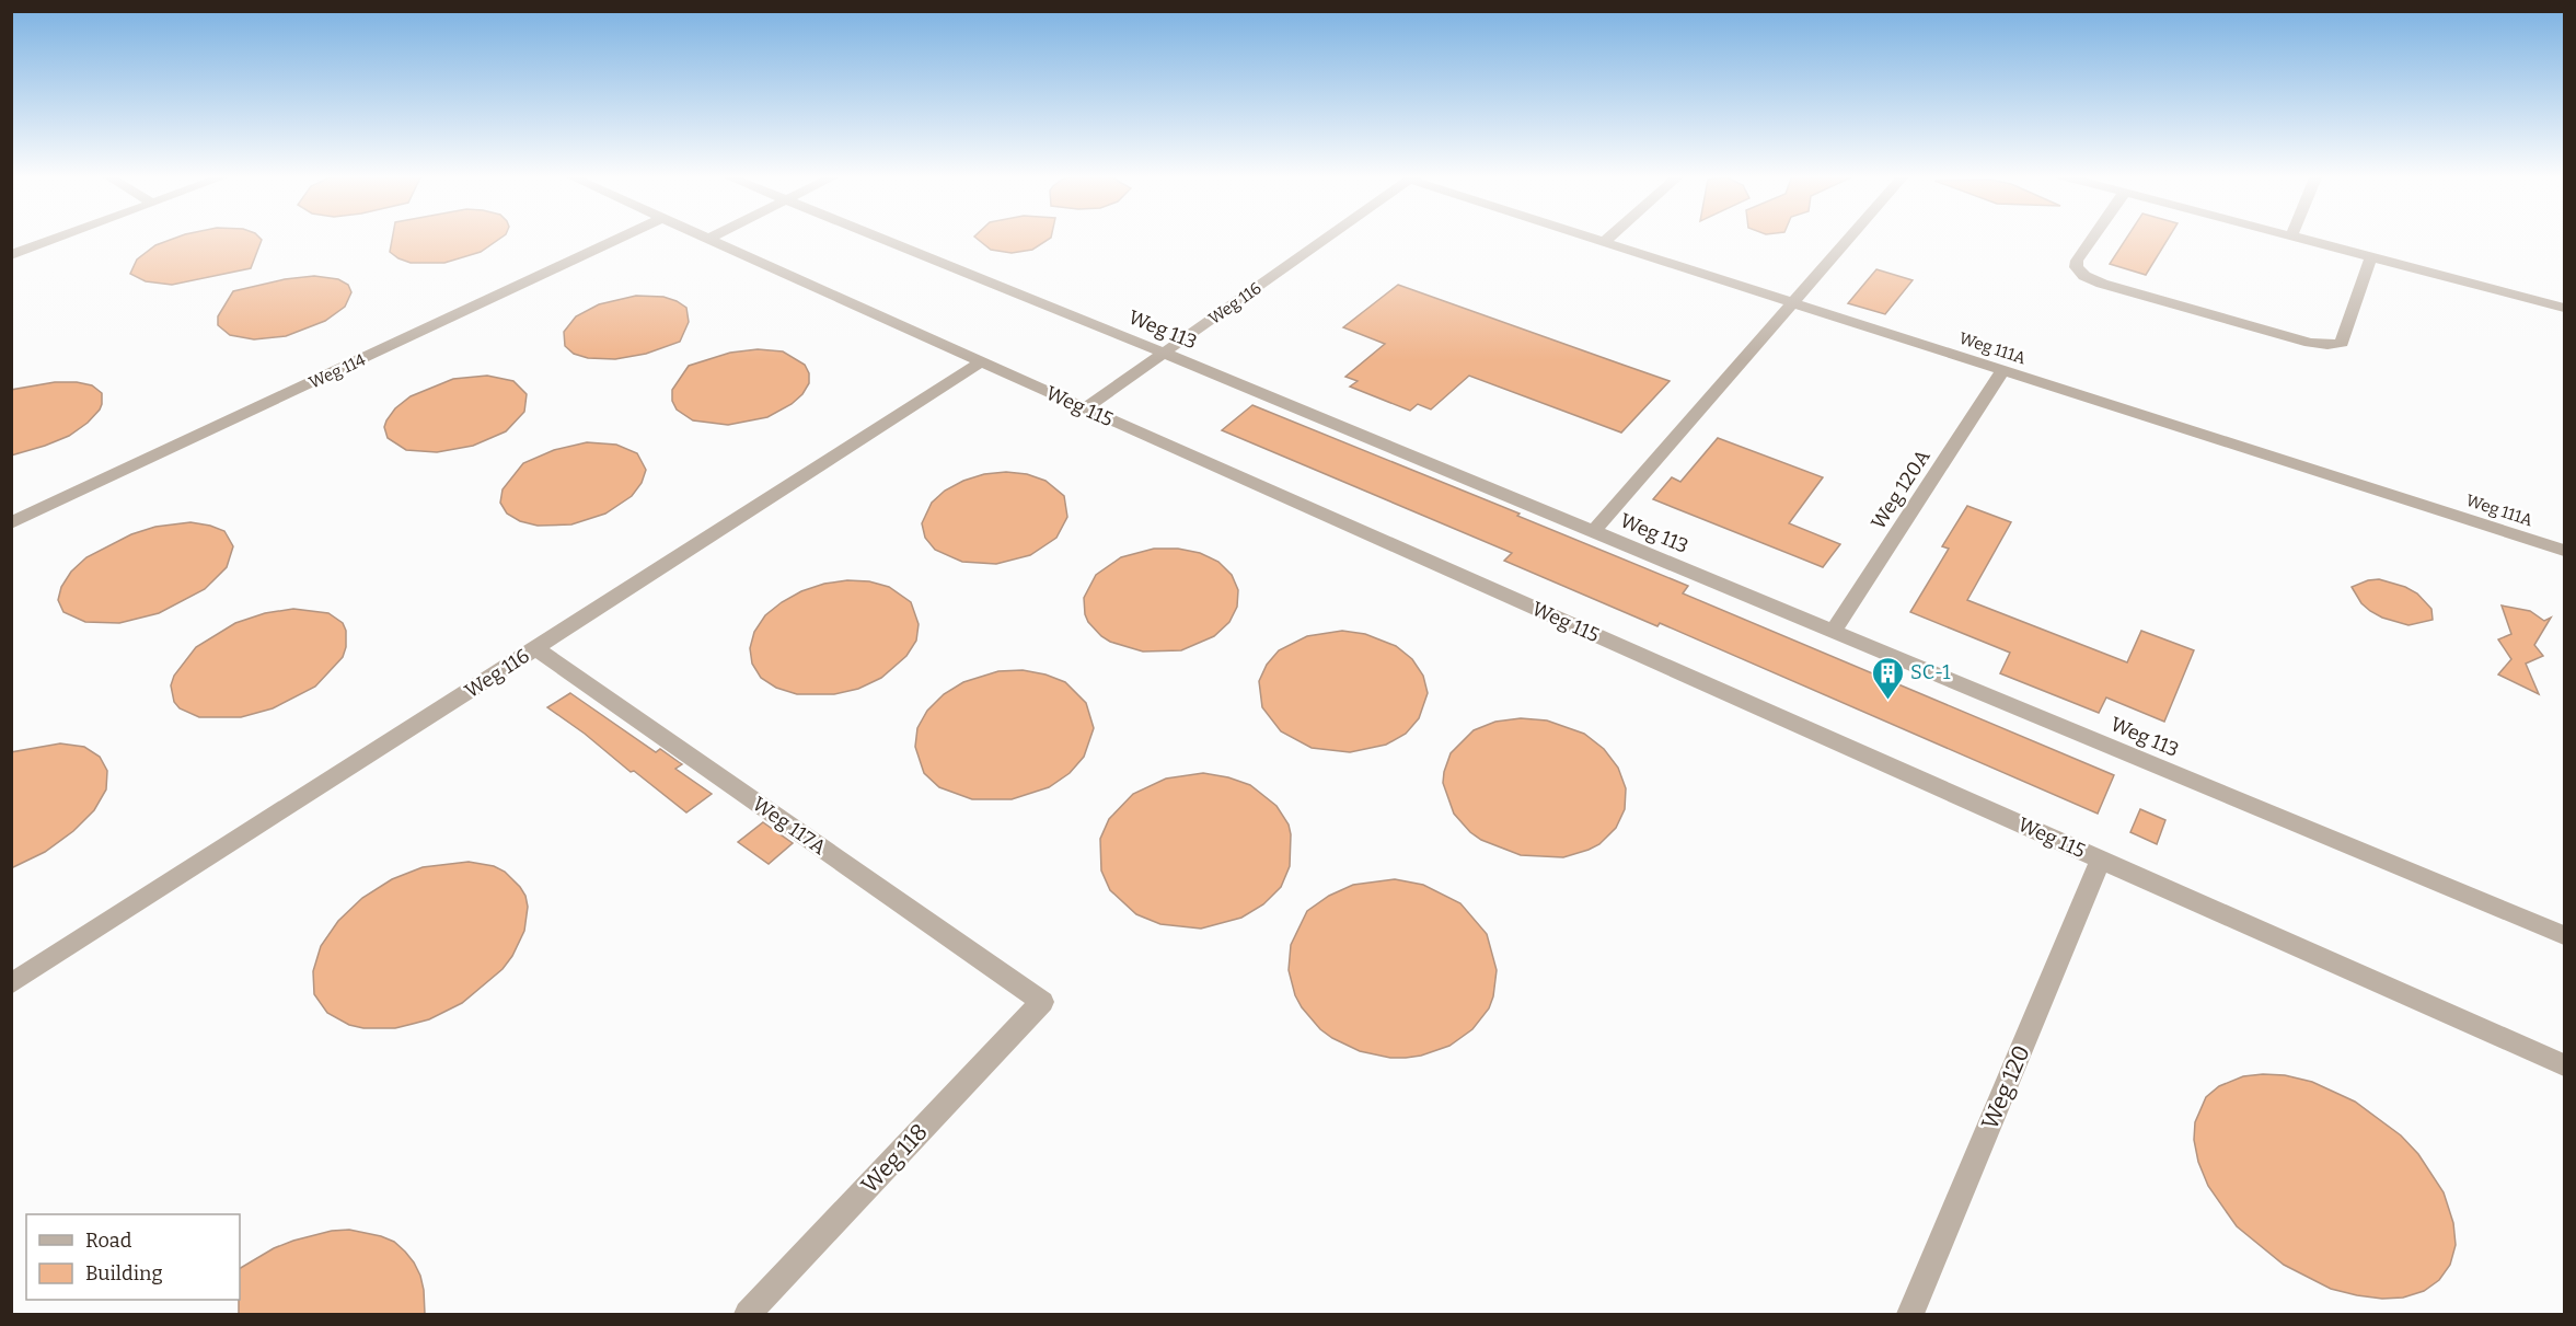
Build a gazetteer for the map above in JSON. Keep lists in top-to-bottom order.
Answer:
{
  "streets": {
    "lane": [
      "Weg 116",
      "Weg 113",
      "Weg 111A",
      "Weg 114",
      "Weg 115",
      "Weg 120A",
      "Weg 117A",
      "Weg 120",
      "Weg 118"
    ]
  },
  "crossings": [
    ["Weg 116", "Weg 113"],
    ["Weg 116", "Weg 115"],
    ["Weg 116", "Weg 117A"],
    ["Weg 113", "Weg 120A"],
    ["Weg 111A", "Weg 120A"],
    ["Weg 115", "Weg 120"],
    ["Weg 117A", "Weg 118"]
  ],
  "places": {
    "building": ["SC-1"]
  },
  "legend": ["Road", "Building"]
}
